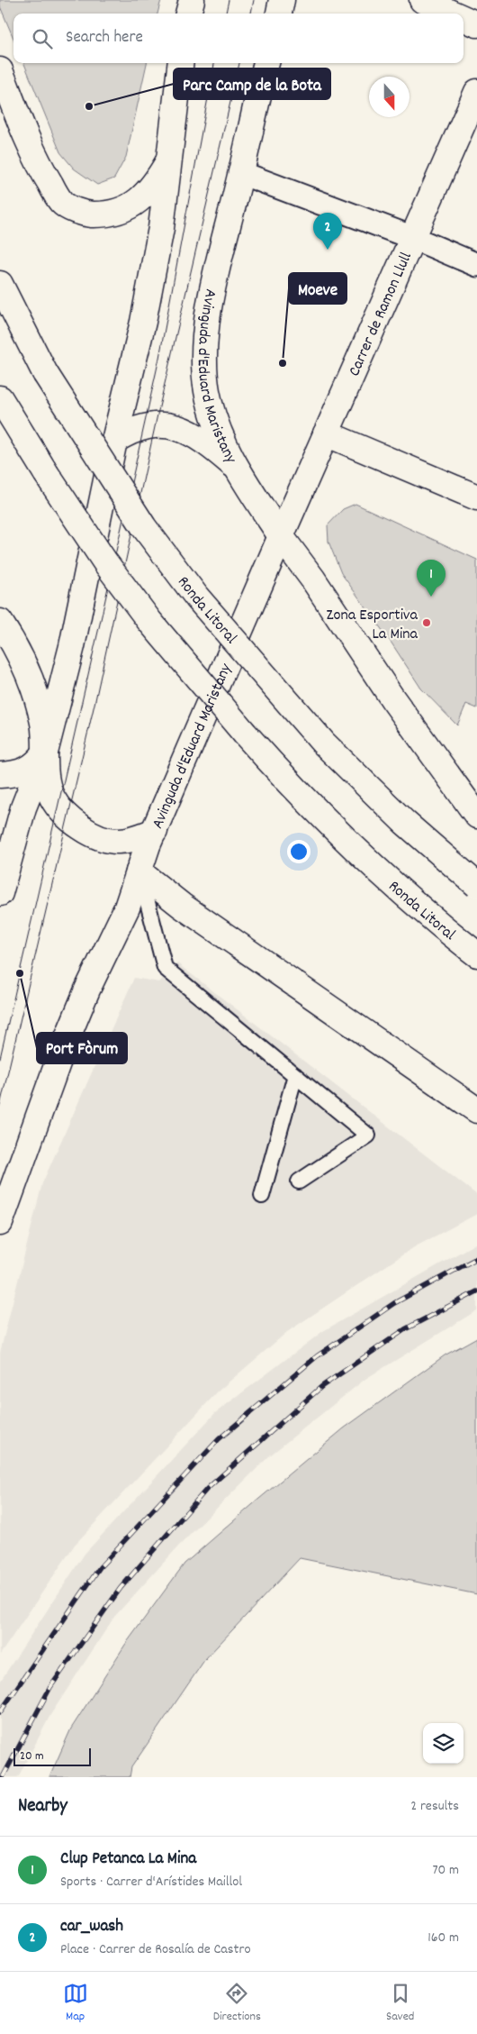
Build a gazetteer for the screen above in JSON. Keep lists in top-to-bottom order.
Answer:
{
  "streets": {
    "main road": ["Carrer de Ramon Llull", "Avinguda d'Eduard Maristany", "Ronda Litoral"]
  },
  "crossings": [
    ["Carrer de Ramon Llull", "Avinguda d'Eduard Maristany"]
  ],
  "places": [
    "Parc Camp de la Bota",
    "Moeve",
    "Zona Esportiva La Mina",
    "Port Fòrum"
  ],
  "scale_bar": "20 m",
  "north": "bottom",
  "page": {
    "search": "Search here",
    "pins": ["2", "1"],
    "scale": "20 m",
    "heading": ["Nearby", "2 results"],
    "list": [
      {
        "mark": "1",
        "name": "Clup Petanca La Mina",
        "note": "Sports · Carrer d'Arístides Maillol",
        "value": "70 m"
      },
      {
        "mark": "2",
        "name": "car_wash",
        "note": "Place · Carrer de Rosalía de Castro",
        "value": "160 m"
      }
    ],
    "nav": ["Map", "Directions", "Saved"]
  }
}
